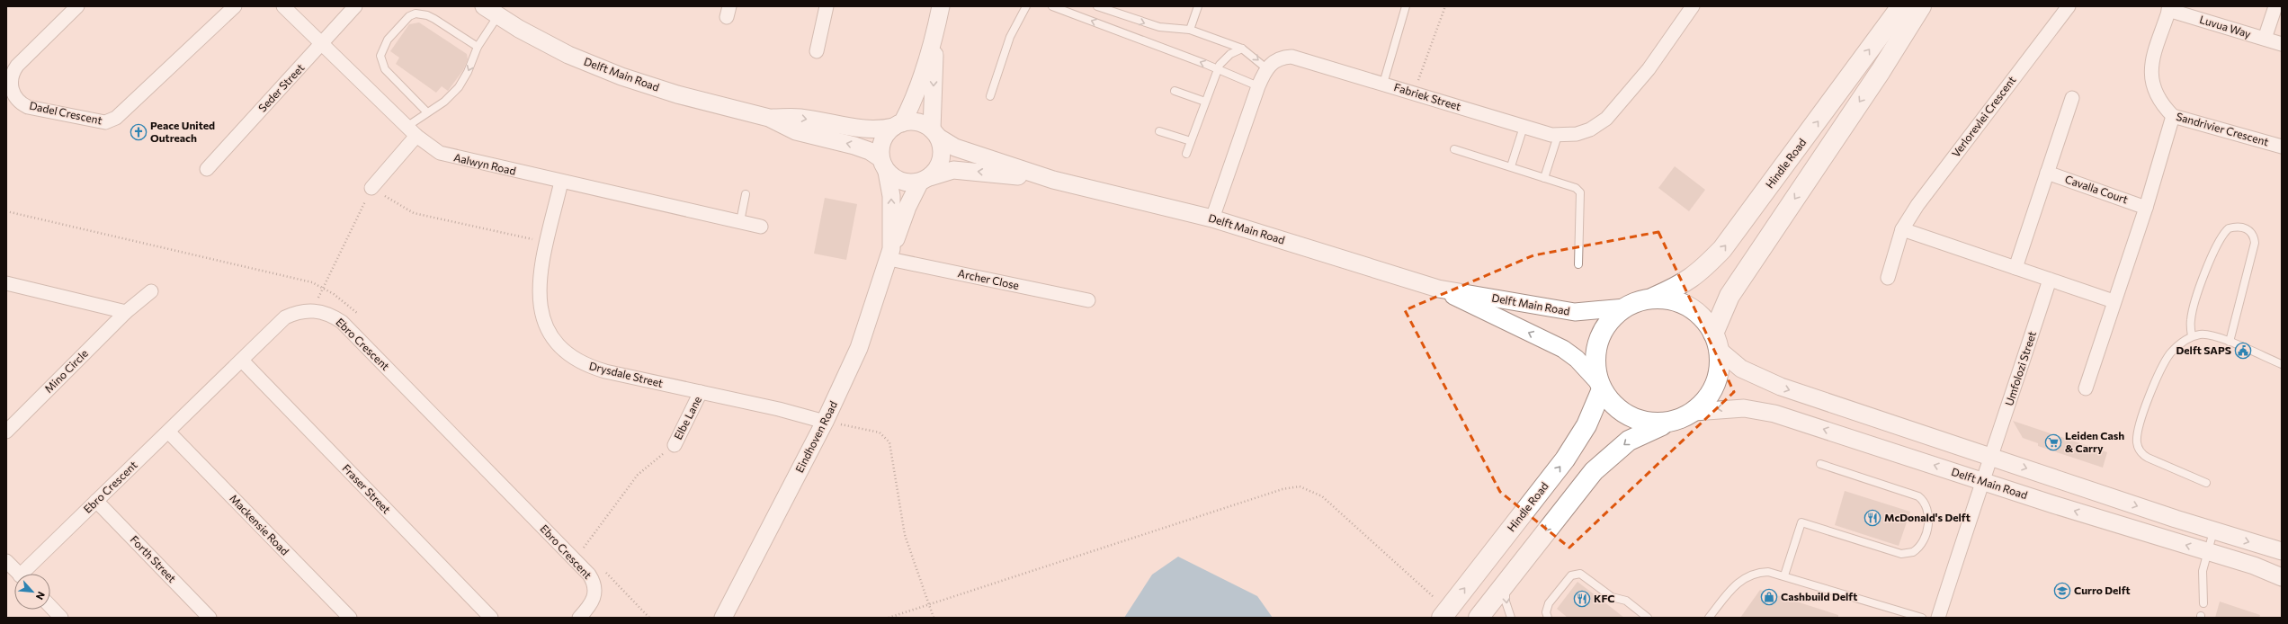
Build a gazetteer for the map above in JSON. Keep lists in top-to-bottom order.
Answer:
{
  "streets": {
    "main road": ["Hindle Road"],
    "street": [
      "Luvua Way",
      "Delft Main Road",
      "Seder Street",
      "Fabriek Street",
      "Dadel Crescent",
      "Verlorevlei Crescent",
      "Sandrivier Crescent",
      "Aalwyn Road",
      "Cavalla Court",
      "Archer Close",
      "Ebro Crescent",
      "Umfolozi Street",
      "Mino Circle",
      "Drysdale Street",
      "Elbe Lane",
      "Eindhoven Road",
      "Fraser Street",
      "Mackensie Road",
      "Forth Street"
    ]
  },
  "crossings": [
    ["Luvua Way", "Sandrivier Crescent"],
    ["Delft Main Road", "Hindle Road"],
    ["Delft Main Road", "Umfolozi Street"],
    ["Delft Main Road", "Eindhoven Road"],
    ["Seder Street", "Aalwyn Road"],
    ["Aalwyn Road", "Drysdale Street"],
    ["Archer Close", "Eindhoven Road"],
    ["Ebro Crescent", "Fraser Street"],
    ["Ebro Crescent", "Mackensie Road"],
    ["Ebro Crescent", "Forth Street"],
    ["Drysdale Street", "Elbe Lane"],
    ["Drysdale Street", "Eindhoven Road"]
  ],
  "places": {
    "church": ["Peace United Outreach"],
    "public building": ["Delft SAPS"],
    "supermarket": ["Leiden Cash & Carry"],
    "restaurant": ["McDonald's Delft", "KFC"],
    "school or university": ["Curro Delft"],
    "shop": ["Cashbuild Delft"]
  },
  "north": "bottom right"
}
